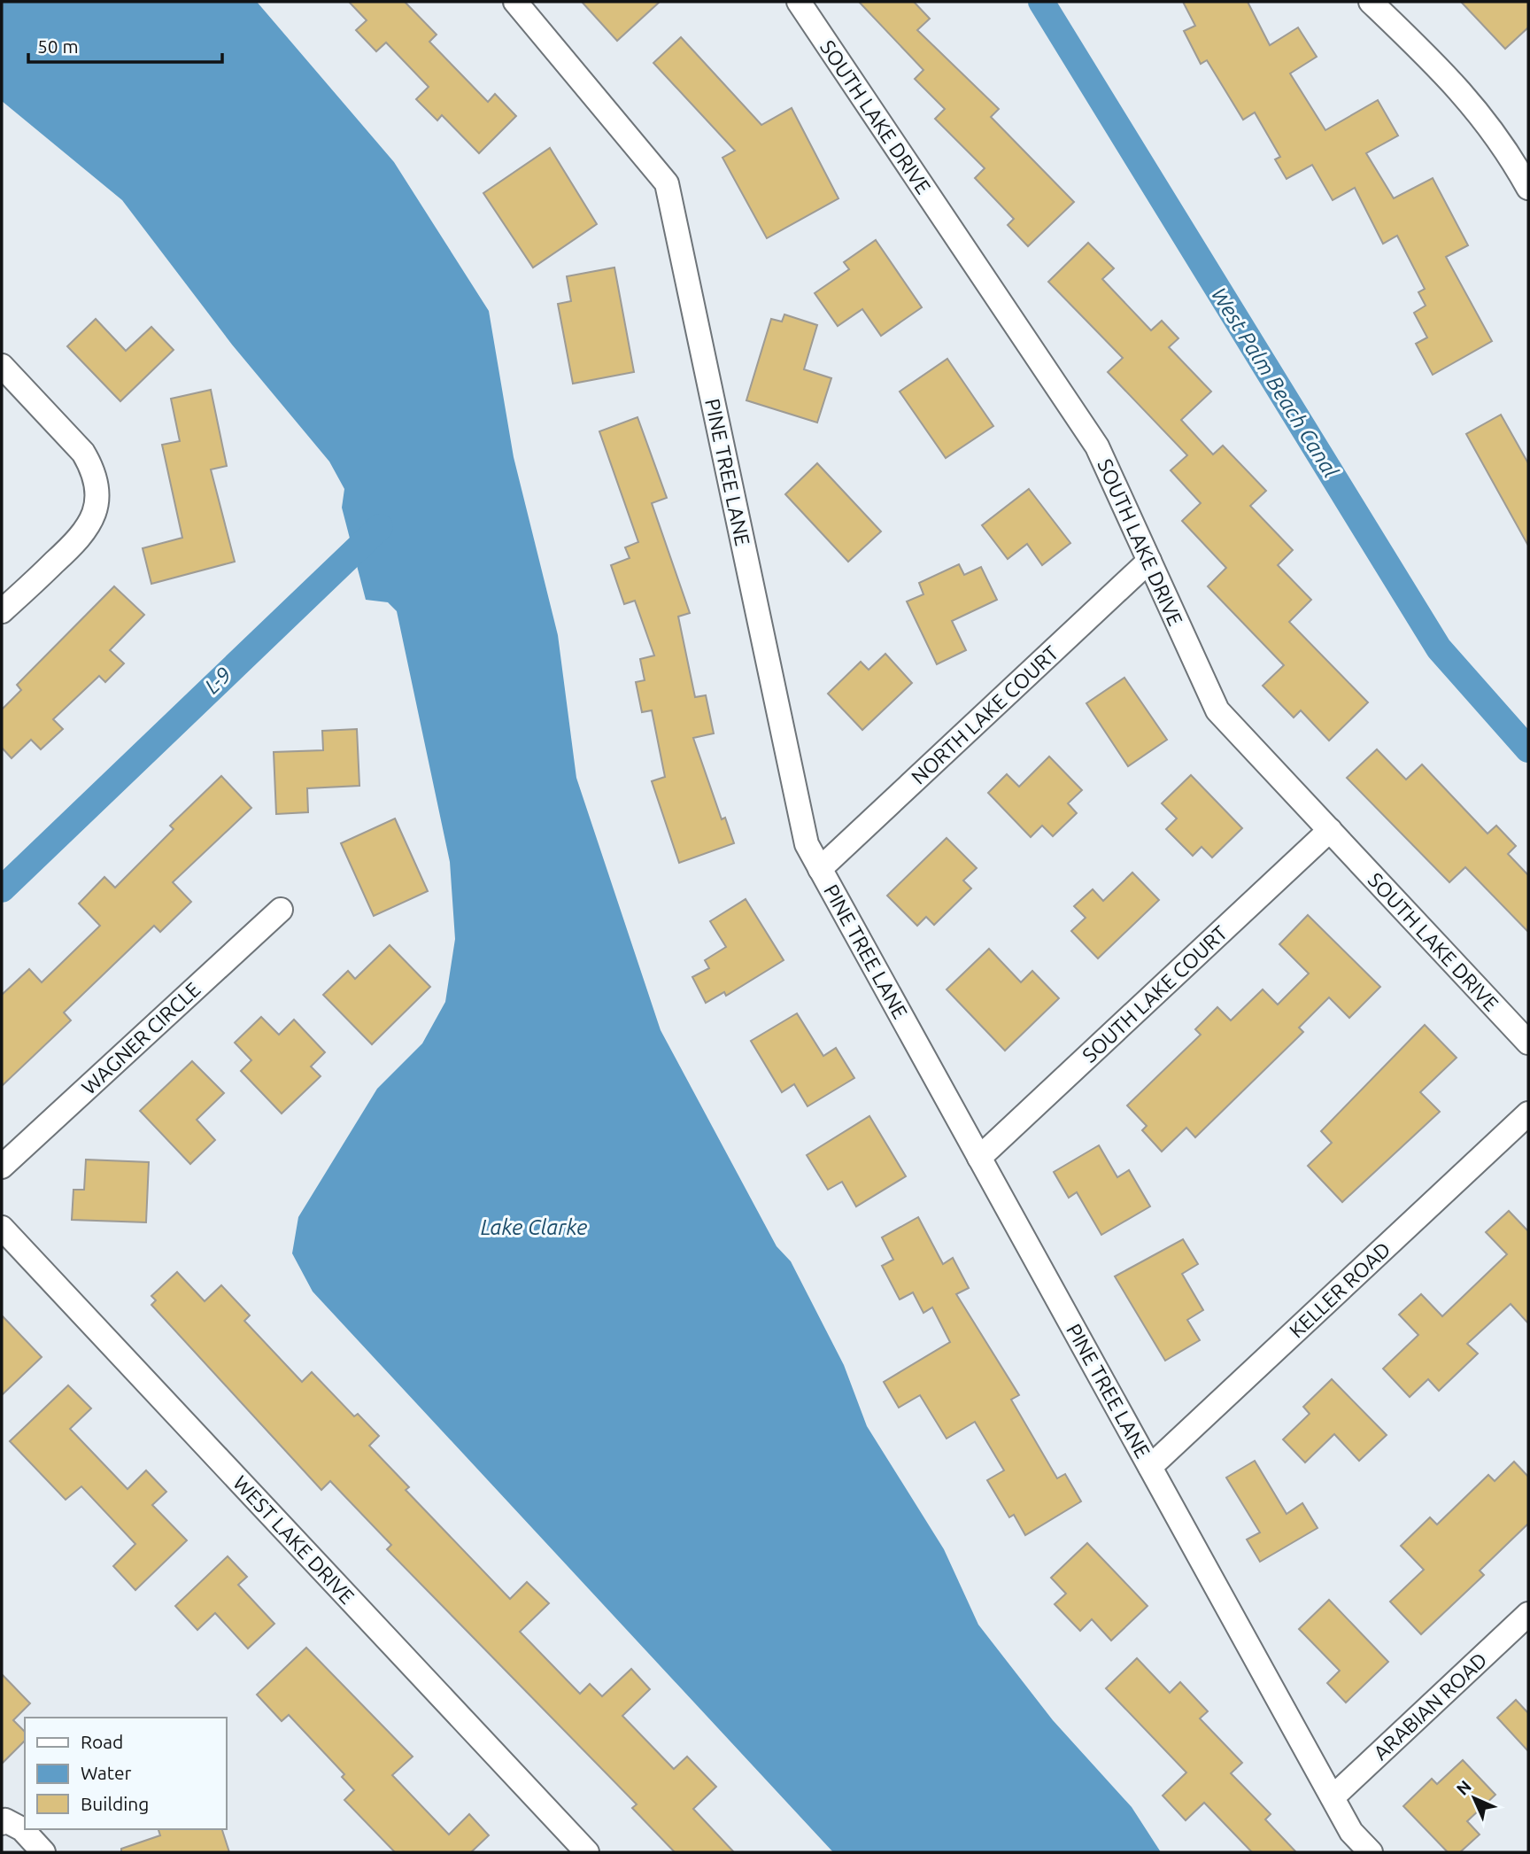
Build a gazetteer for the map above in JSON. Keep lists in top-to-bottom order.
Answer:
{
  "streets": {
    "street": [
      "SOUTH LAKE DRIVE",
      "PINE TREE LANE",
      "NORTH LAKE COURT",
      "SOUTH LAKE COURT",
      "WAGNER CIRCLE",
      "KELLER ROAD",
      "WEST LAKE DRIVE",
      "ARABIAN ROAD"
    ]
  },
  "crossings": [
    ["SOUTH LAKE DRIVE", "NORTH LAKE COURT"],
    ["SOUTH LAKE DRIVE", "SOUTH LAKE COURT"],
    ["PINE TREE LANE", "NORTH LAKE COURT"],
    ["PINE TREE LANE", "SOUTH LAKE COURT"],
    ["PINE TREE LANE", "KELLER ROAD"],
    ["PINE TREE LANE", "ARABIAN ROAD"]
  ],
  "water": ["West Palm Beach Canal", "L-9", "Lake Clarke"],
  "legend": ["Road", "Water", "Building"],
  "scale_bar": "50 m",
  "north": "top left"
}
